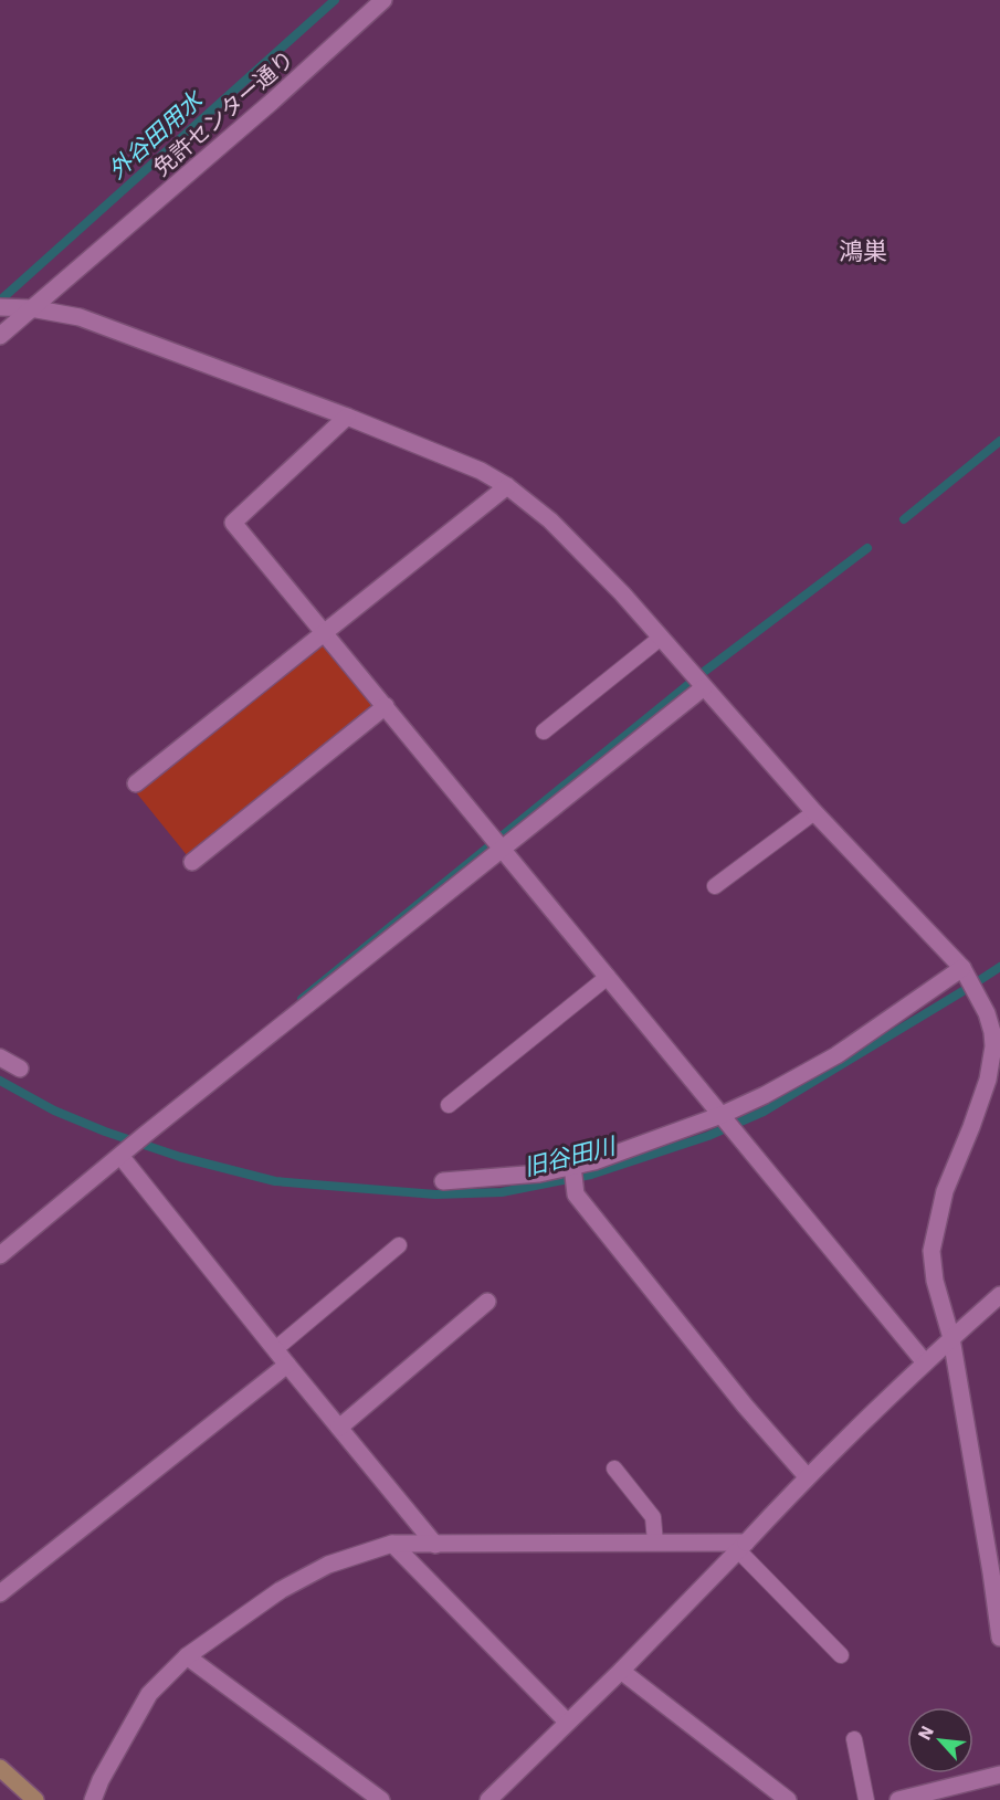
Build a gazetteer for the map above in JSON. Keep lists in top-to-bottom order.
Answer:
{
  "streets": {
    "street": ["免許センター通り"]
  },
  "districts": ["鴻巣"],
  "water": ["外谷田用水", "旧谷田川"],
  "north": "top left"
}
